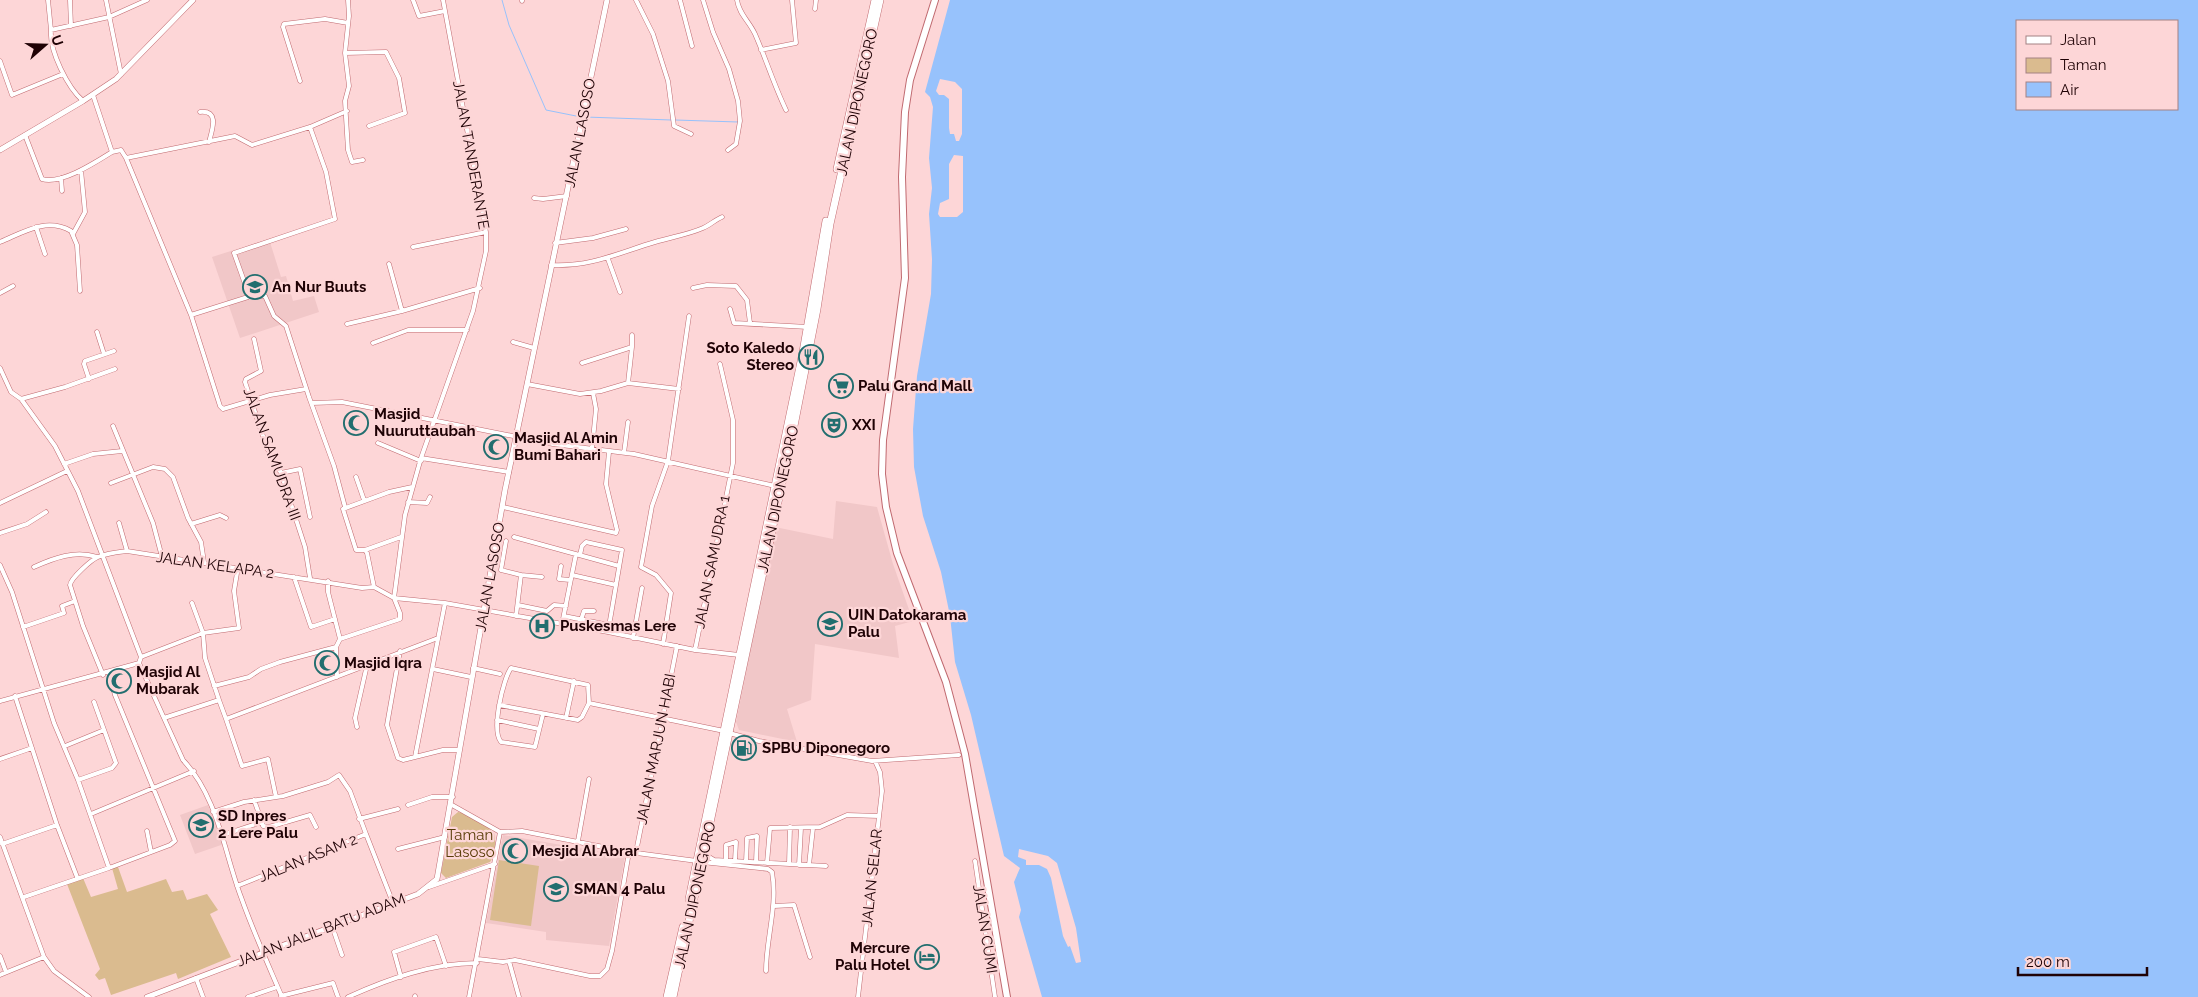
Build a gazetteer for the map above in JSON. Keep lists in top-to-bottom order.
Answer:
{
  "streets": {
    "highway": ["JALAN DIPONEGORO"],
    "street": [
      "JALAN LASOSO",
      "JALAN TANDERANTE",
      "JALAN SAMUDRA III",
      "JALAN SAMUDRA 1",
      "JALAN KELAPA 2",
      "JALAN MARJUN HABI",
      "JALAN ASAM 2",
      "JALAN SELAR",
      "JALAN CUMI",
      "JALAN JALIL BATU ADAM"
    ]
  },
  "crossings": [
    ["JALAN DIPONEGORO", "JALAN KELAPA 2"],
    ["JALAN LASOSO", "JALAN KELAPA 2"],
    ["JALAN LASOSO", "JALAN JALIL BATU ADAM"],
    ["JALAN TANDERANTE", "JALAN KELAPA 2"],
    ["JALAN SAMUDRA III", "JALAN KELAPA 2"],
    ["JALAN SAMUDRA 1", "JALAN KELAPA 2"],
    ["JALAN KELAPA 2", "JALAN MARJUN HABI"],
    ["JALAN ASAM 2", "JALAN JALIL BATU ADAM"]
  ],
  "parks": ["Taman Lasoso"],
  "places": {
    "school or university": [
      "An Nur Buuts",
      "UIN Datokarama Palu",
      "SD Inpres 2 Lere Palu",
      "SMAN 4 Palu"
    ],
    "restaurant": ["Soto Kaledo Stereo"],
    "supermarket": ["Palu Grand Mall"],
    "mosque": [
      "Masjid Nuuruttaubah",
      "Masjid Al Amin Bumi Bahari",
      "Masjid Iqra",
      "Masjid Al Mubarak",
      "Mesjid Al Abrar"
    ],
    "theatre": ["XXI"],
    "hospital": ["Puskesmas Lere"],
    "fuel station": ["SPBU Diponegoro"],
    "hotel": ["Mercure Palu Hotel"]
  },
  "legend": ["Jalan", "Taman", "Air"],
  "scale_bar": "200 m",
  "north": "right"
}
